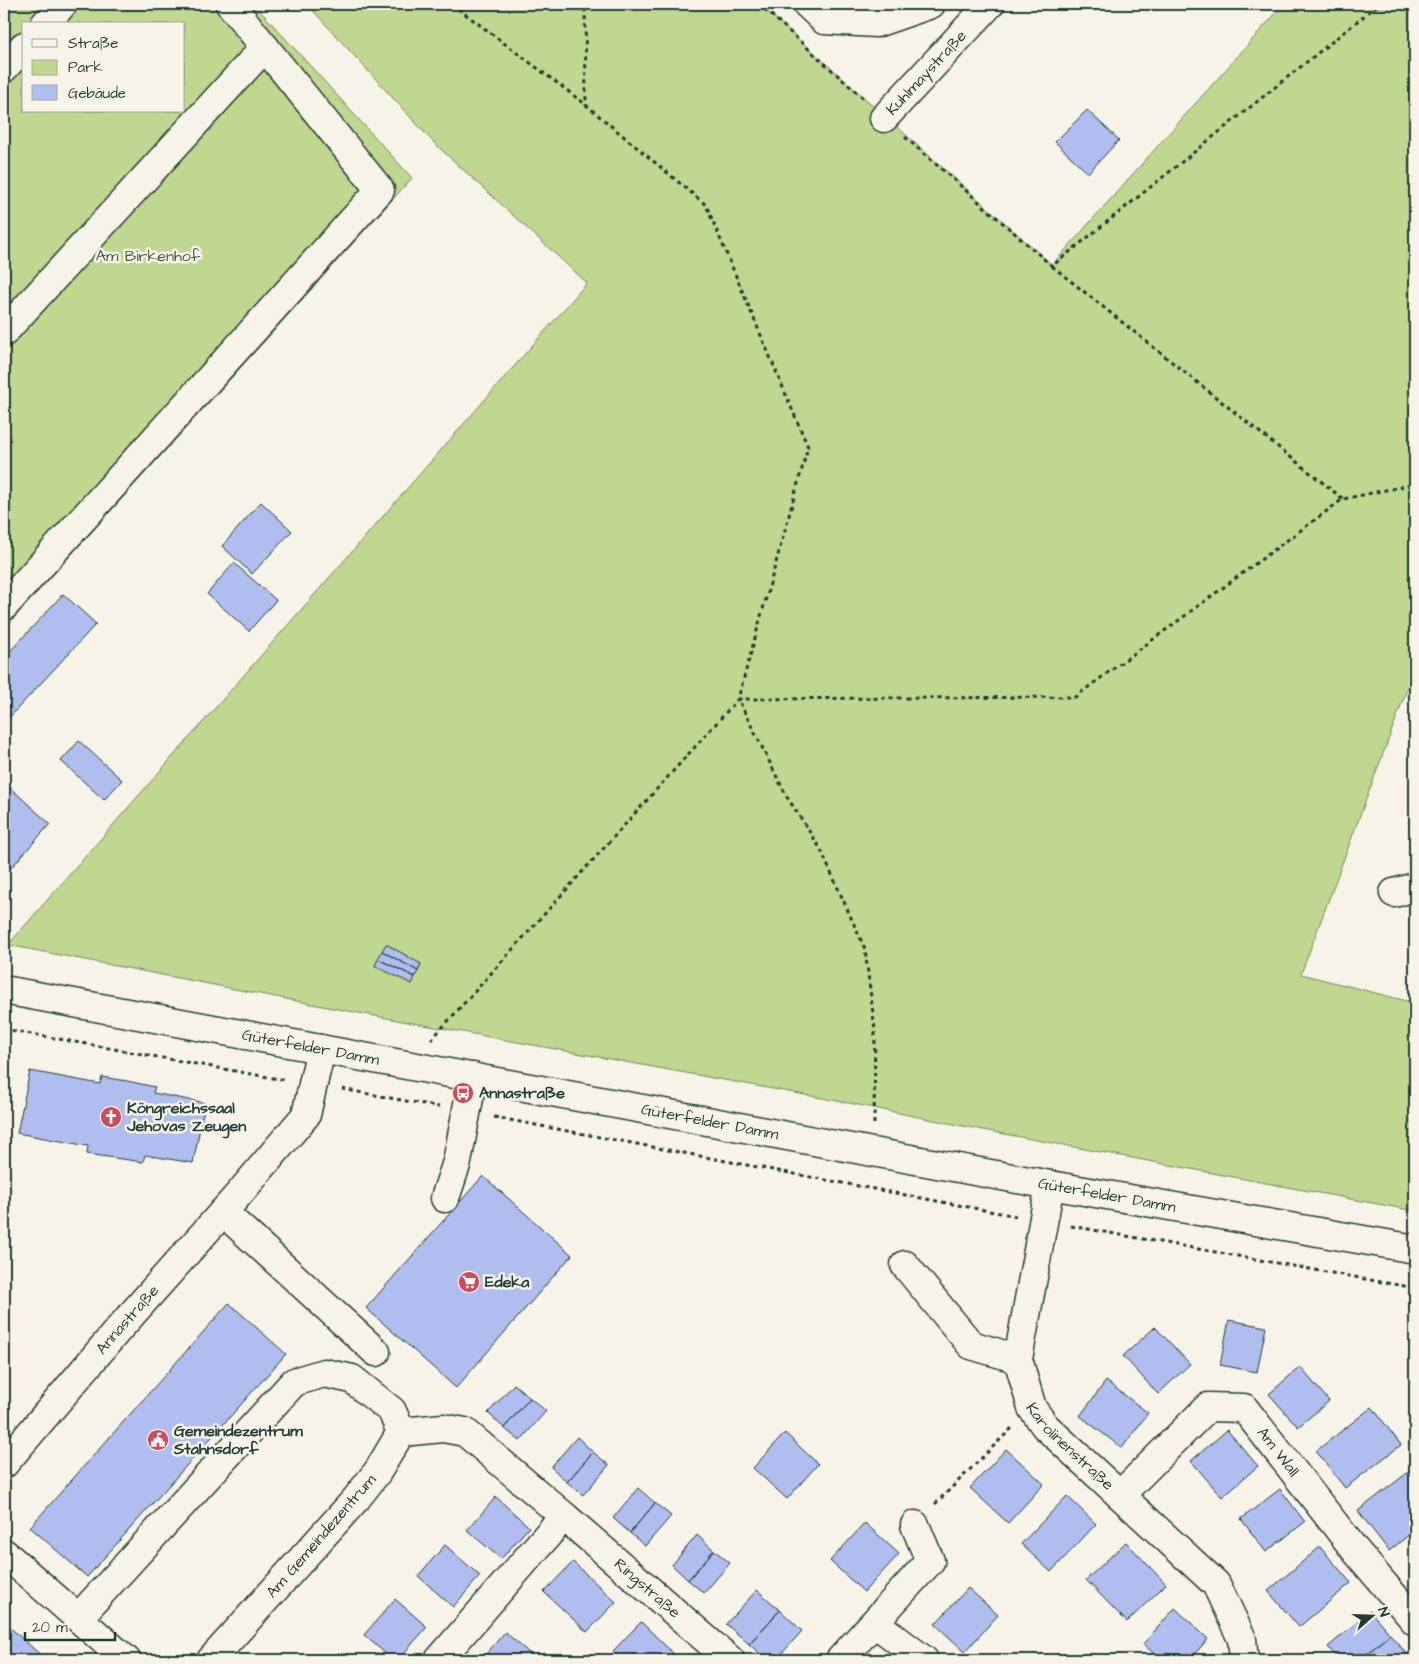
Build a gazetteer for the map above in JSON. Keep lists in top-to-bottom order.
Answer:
{
  "streets": {
    "street": [
      "Kuhlmaystraße",
      "Güterfelder Damm",
      "Annastraße",
      "Karolinenstraße",
      "Am Wall",
      "Am Gemeindezentrum",
      "Ringstraße"
    ]
  },
  "crossings": [
    ["Güterfelder Damm", "Annastraße"],
    ["Güterfelder Damm", "Karolinenstraße"],
    ["Karolinenstraße", "Am Wall"],
    ["Am Gemeindezentrum", "Ringstraße"]
  ],
  "parks": ["Am Birkenhof"],
  "places": {
    "bus stop": ["Annastraße"],
    "church": ["Köngreichssaal Jehovas Zeugen"],
    "supermarket": ["Edeka"],
    "public building": ["Gemeindezentrum Stahnsdorf"]
  },
  "legend": ["Straße", "Park", "Gebäude"],
  "scale_bar": "20 m",
  "north": "right"
}
